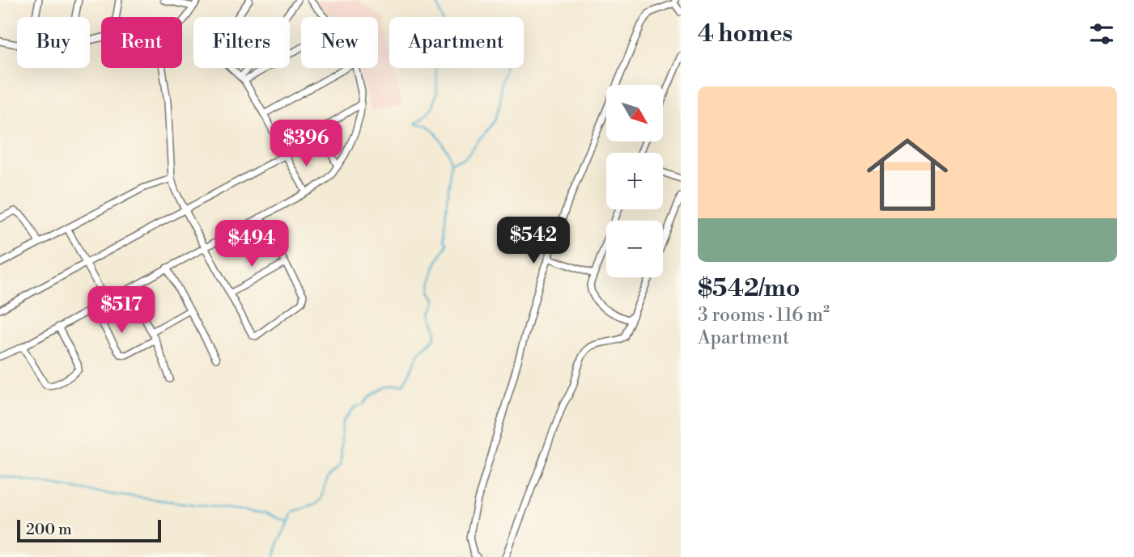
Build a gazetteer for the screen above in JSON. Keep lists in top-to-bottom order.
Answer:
{
  "scale_bar": "200 m",
  "north": "bottom right",
  "page": {
    "heading": "4 homes",
    "chip": [
      "Buy",
      "Rent",
      "Filters",
      "New",
      "Apartment"
    ],
    "list": [
      {
        "name": "$542/mo",
        "note": "3 rooms · 116 m² · Apartment"
      }
    ],
    "map_buttons": ["+", "−"],
    "price": [
      "$396",
      "$542",
      "$494",
      "$517"
    ],
    "scale": "200 m"
  }
}
